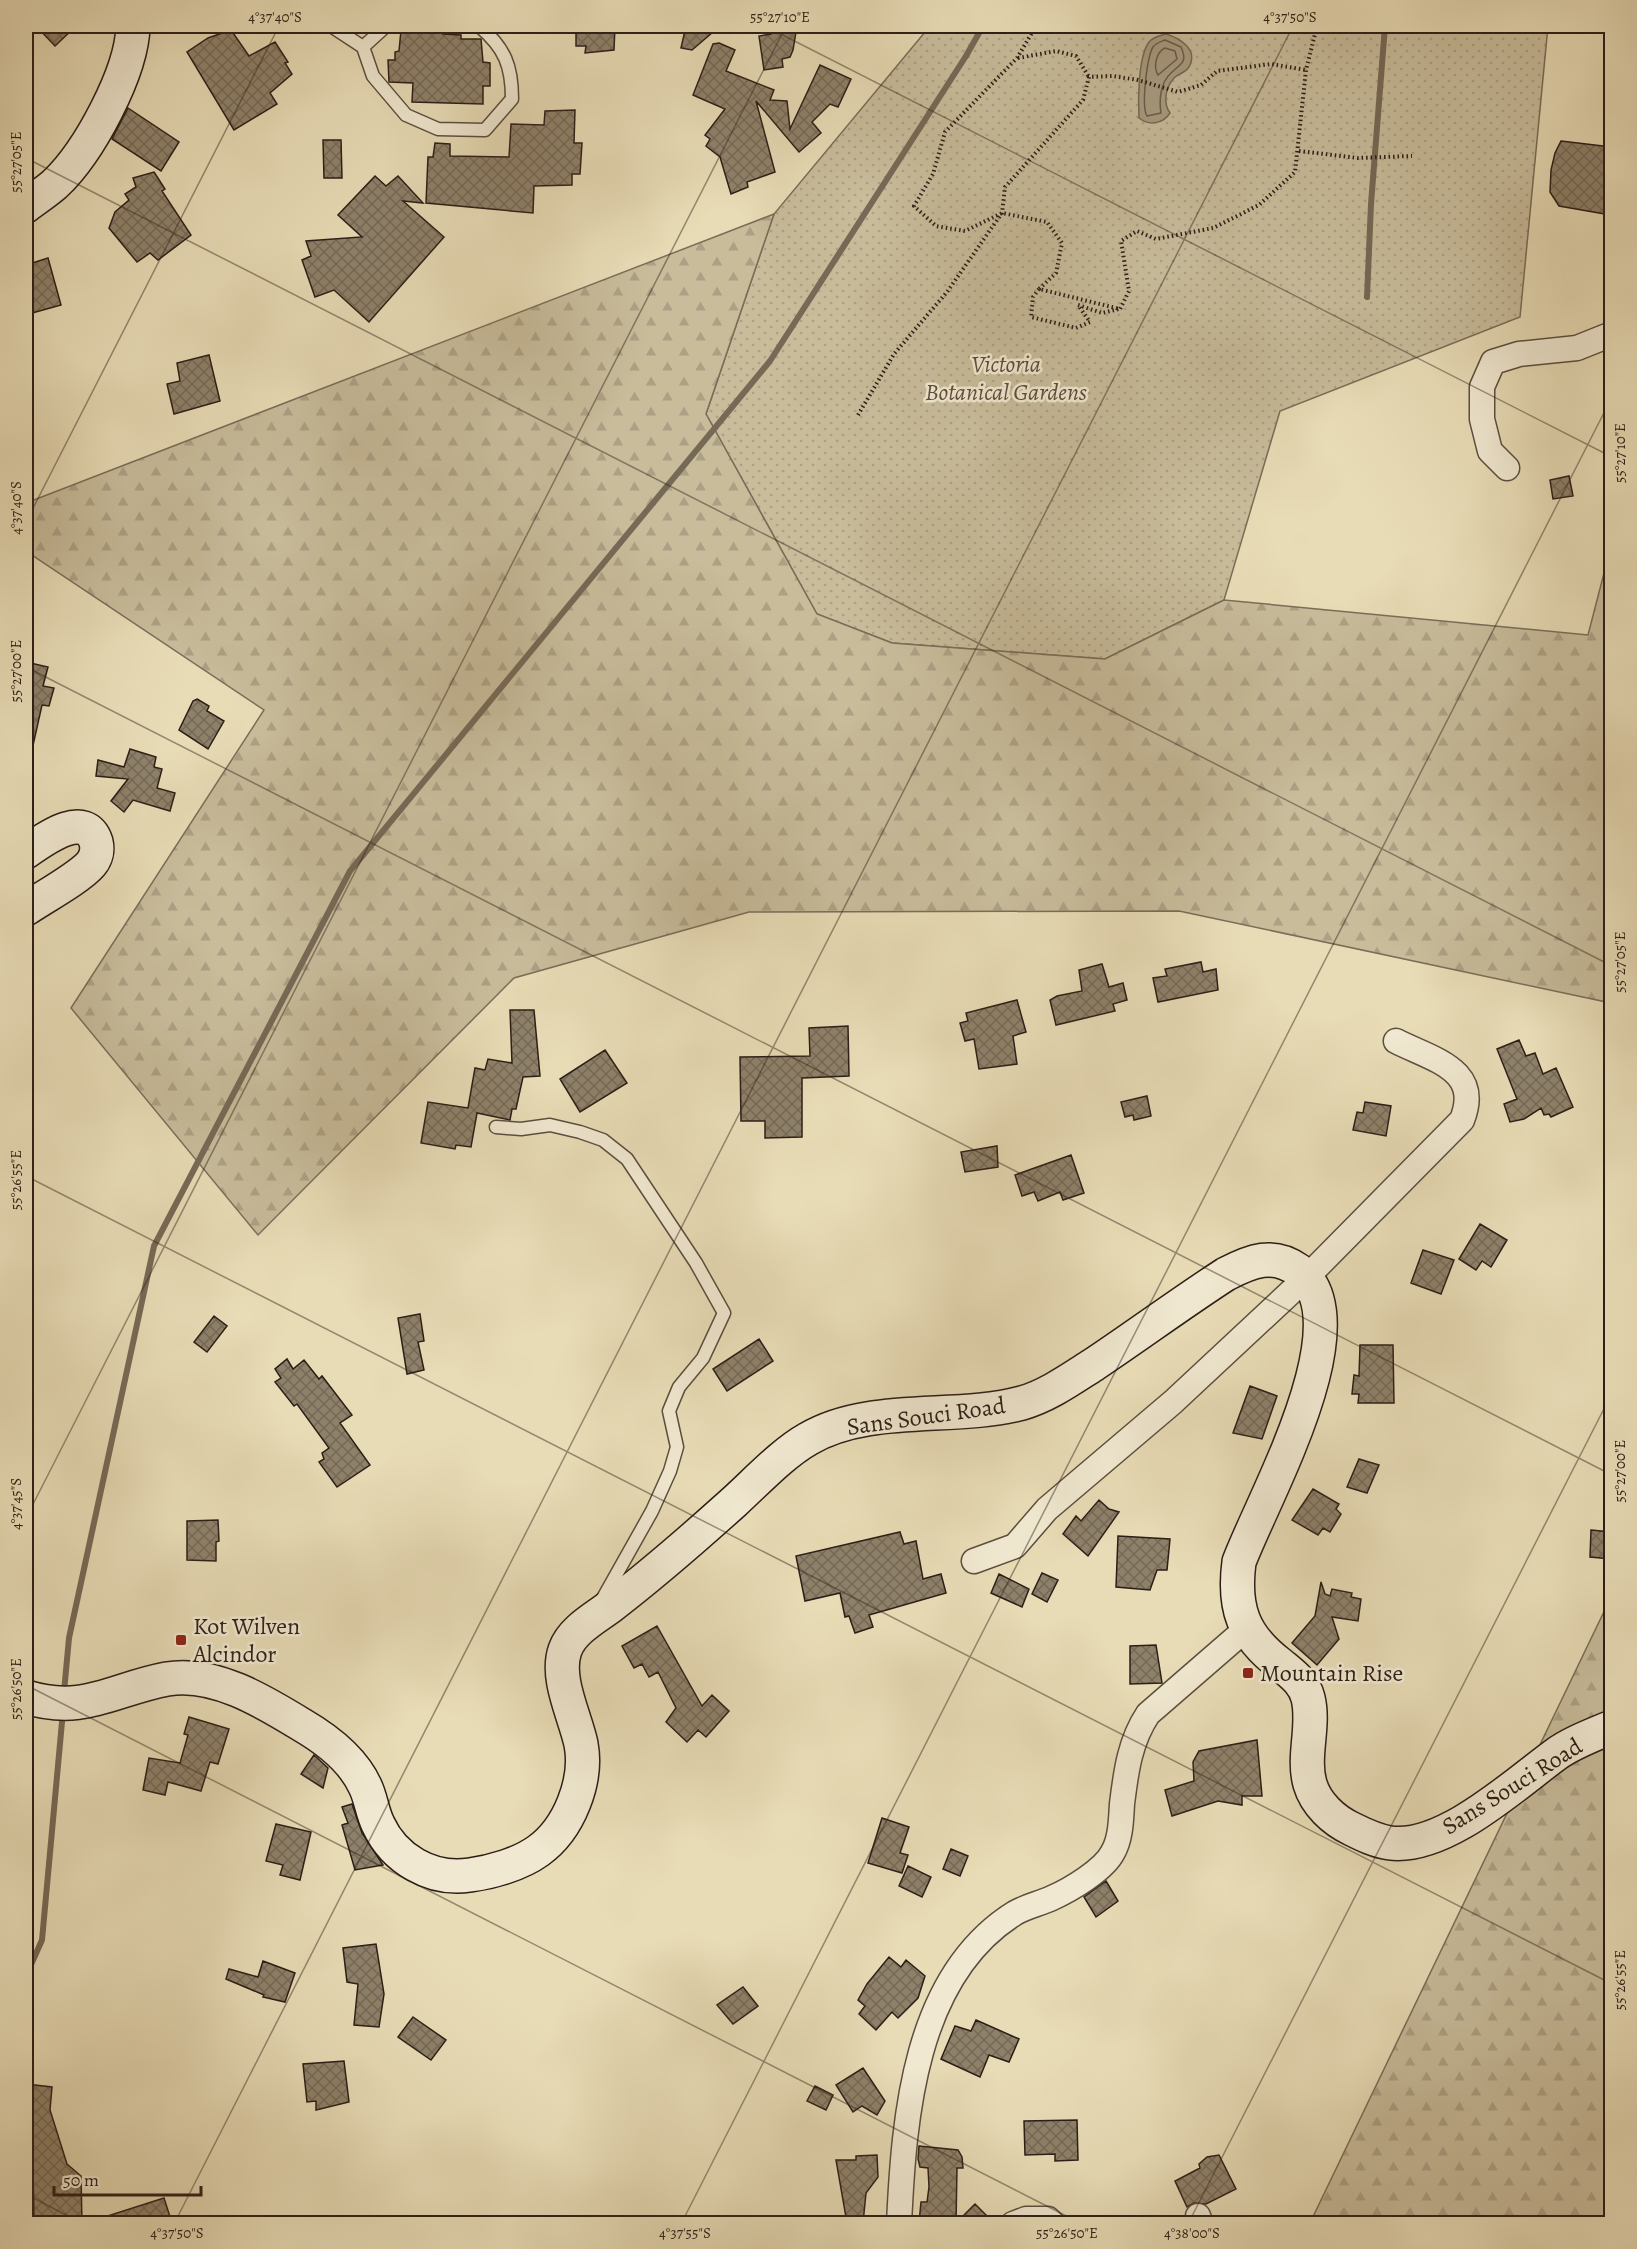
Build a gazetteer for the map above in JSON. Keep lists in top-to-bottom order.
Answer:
{
  "streets": {
    "main road": ["Sans Souci Road"]
  },
  "parks": ["Victoria Botanical Gardens"],
  "places": {
    "transit": ["Kot Wilven Alcindor", "Mountain Rise"]
  },
  "scale_bar": "50 m",
  "coordinates": [
    "4°37'40\"S",
    "55°27'10\"E",
    "4°37'50\"S",
    "55°27'05\"E",
    "55°27'00\"E",
    "55°26'55\"E",
    "4°37'45\"S",
    "55°26'50\"E",
    "4°37'55\"S",
    "4°38'00\"S"
  ]
}
